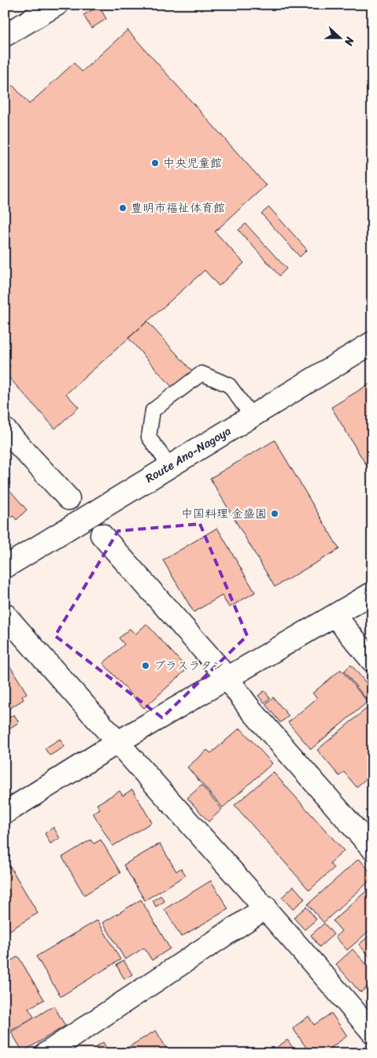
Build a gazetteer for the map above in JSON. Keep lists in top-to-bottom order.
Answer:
{
  "streets": {
    "street": ["Route Ano-Nagoya"]
  },
  "places": [
    "中央児童館",
    "豊明市福祉体育館",
    "中国料理 金盛園",
    "プラスラタン"
  ],
  "north": "right"
}
